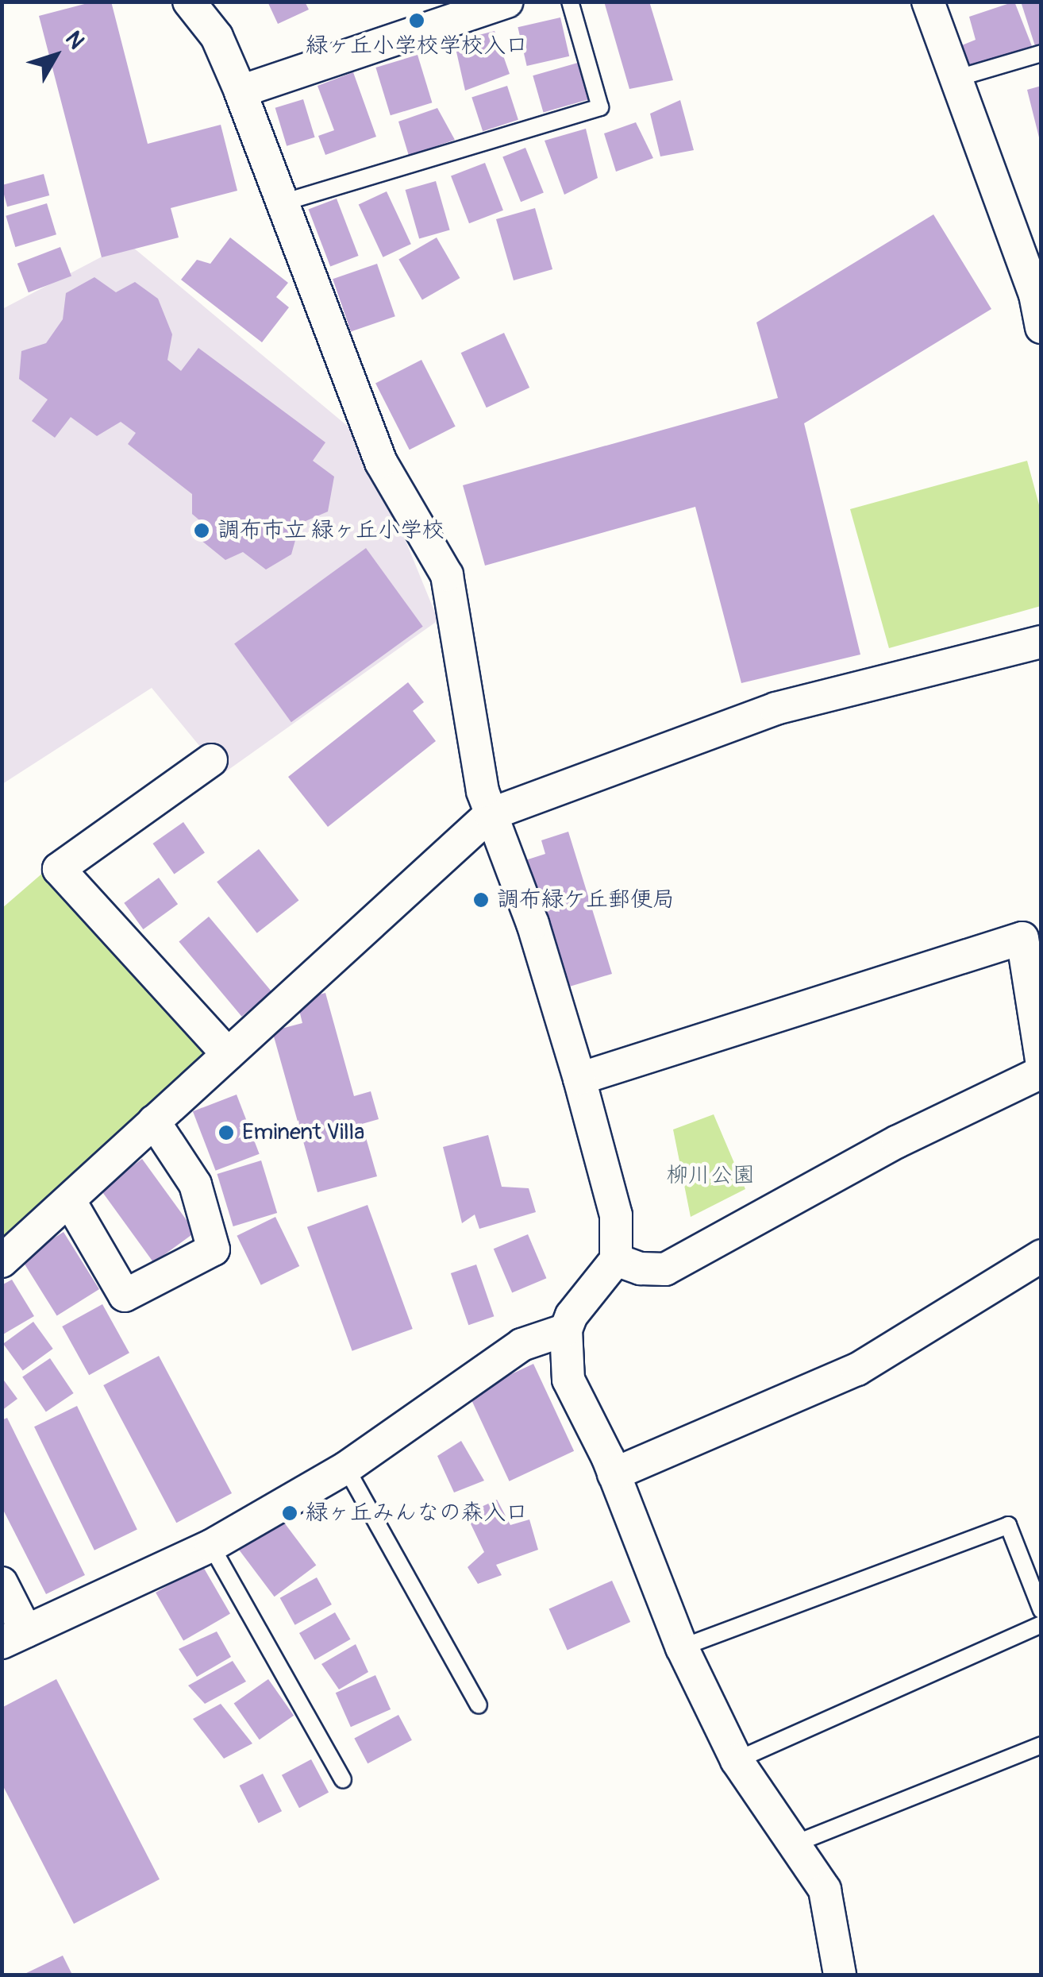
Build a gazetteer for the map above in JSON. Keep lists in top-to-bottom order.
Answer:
{
  "parks": ["柳川公園"],
  "places": [
    "緑ヶ丘小学校学校入口",
    "調布市立 緑ヶ丘小学校",
    "調布緑ケ丘郵便局",
    "Eminent Villa",
    "緑ヶ丘みんなの森入口"
  ],
  "north": "top right"
}
